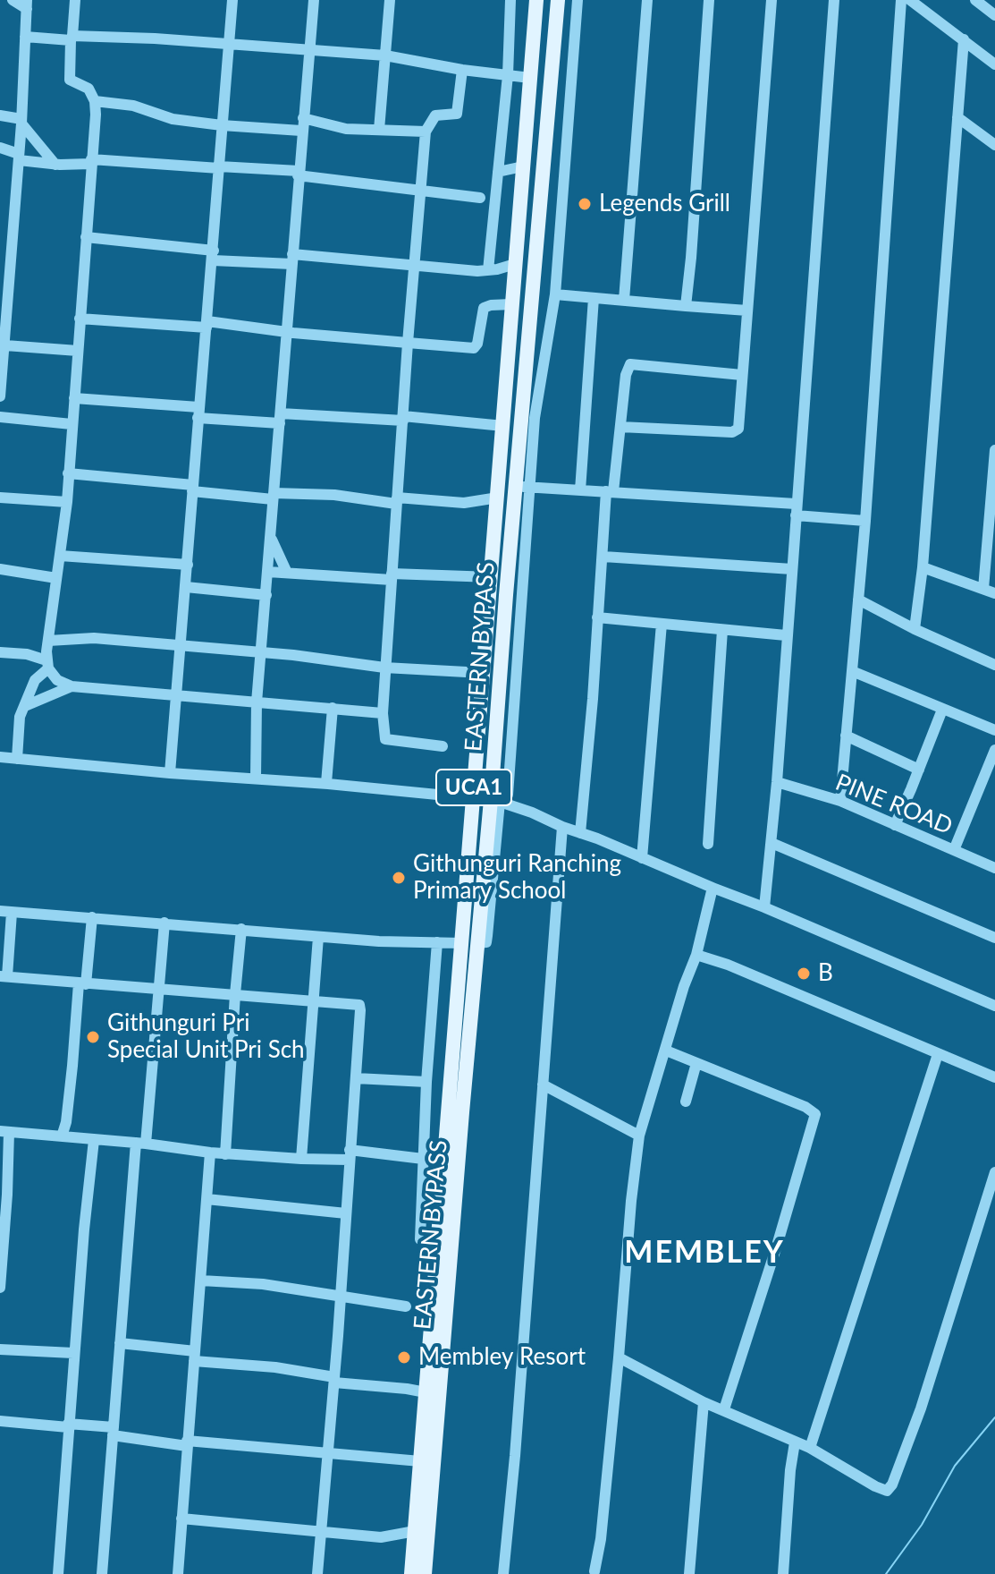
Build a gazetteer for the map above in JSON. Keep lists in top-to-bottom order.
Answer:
{
  "streets": {
    "main road": ["EASTERN BYPASS", "UCA1"],
    "street": ["PINE ROAD"]
  },
  "districts": ["MEMBLEY"],
  "places": [
    "Legends Grill",
    "Githunguri Ranching Primary School",
    "B",
    "Githunguri Pri Special Unit Pri Sch",
    "Membley Resort"
  ]
}
